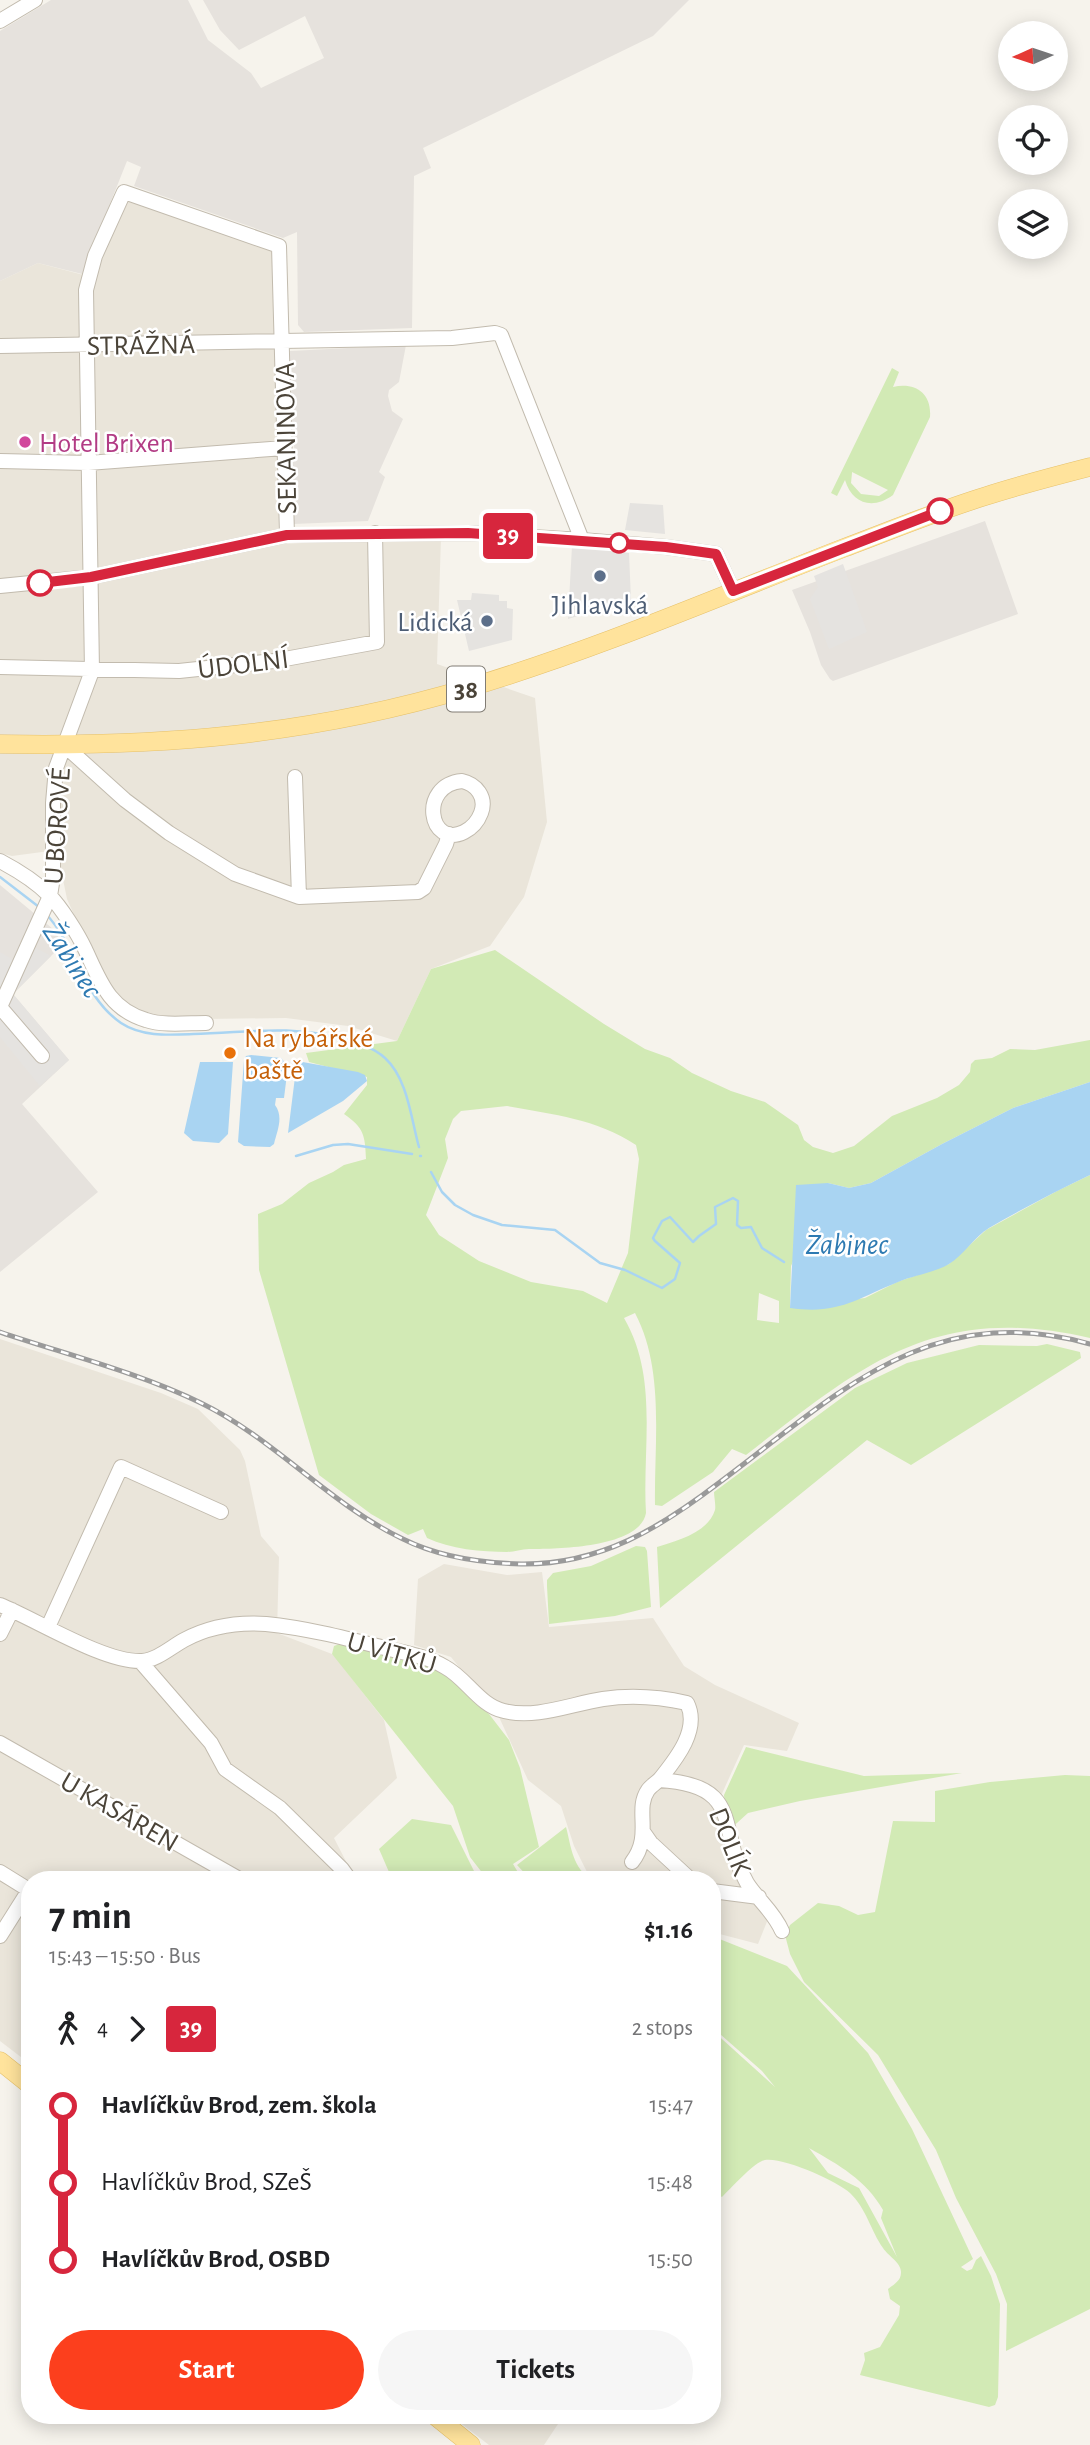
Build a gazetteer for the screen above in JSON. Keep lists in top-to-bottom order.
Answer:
{
  "streets": {
    "main road": ["38"],
    "street": [
      "STRÁŽNÁ",
      "SEKANINOVA",
      "ÚDOLNÍ",
      "U BOROVÉ",
      "U VÍTKŮ",
      "U KASÁREN",
      "DOLÍK"
    ]
  },
  "crossings": [
    ["STRÁŽNÁ", "SEKANINOVA"],
    ["38", "U BOROVÉ"],
    ["U VÍTKŮ", "DOLÍK"]
  ],
  "water": ["Žabinec"],
  "places": [
    "Hotel Brixen",
    "Jihlavská",
    "Lidická",
    "Na rybářské baště"
  ],
  "lines": ["bus line 39"],
  "north": "left",
  "page": {
    "on_map": "39",
    "heading": ["7 min", "15:43 – 15:50 · Bus", "$1.16"],
    "legs": ["4", "39", "2 stops"],
    "list": [
      {
        "name": "Havlíčkův Brod, zem. škola",
        "value": "15:47"
      },
      {
        "name": "Havlíčkův Brod, SZeŠ",
        "value": "15:48"
      },
      {
        "name": "Havlíčkův Brod, OSBD",
        "value": "15:50"
      }
    ],
    "buttons": ["Start", "Tickets"]
  }
}
